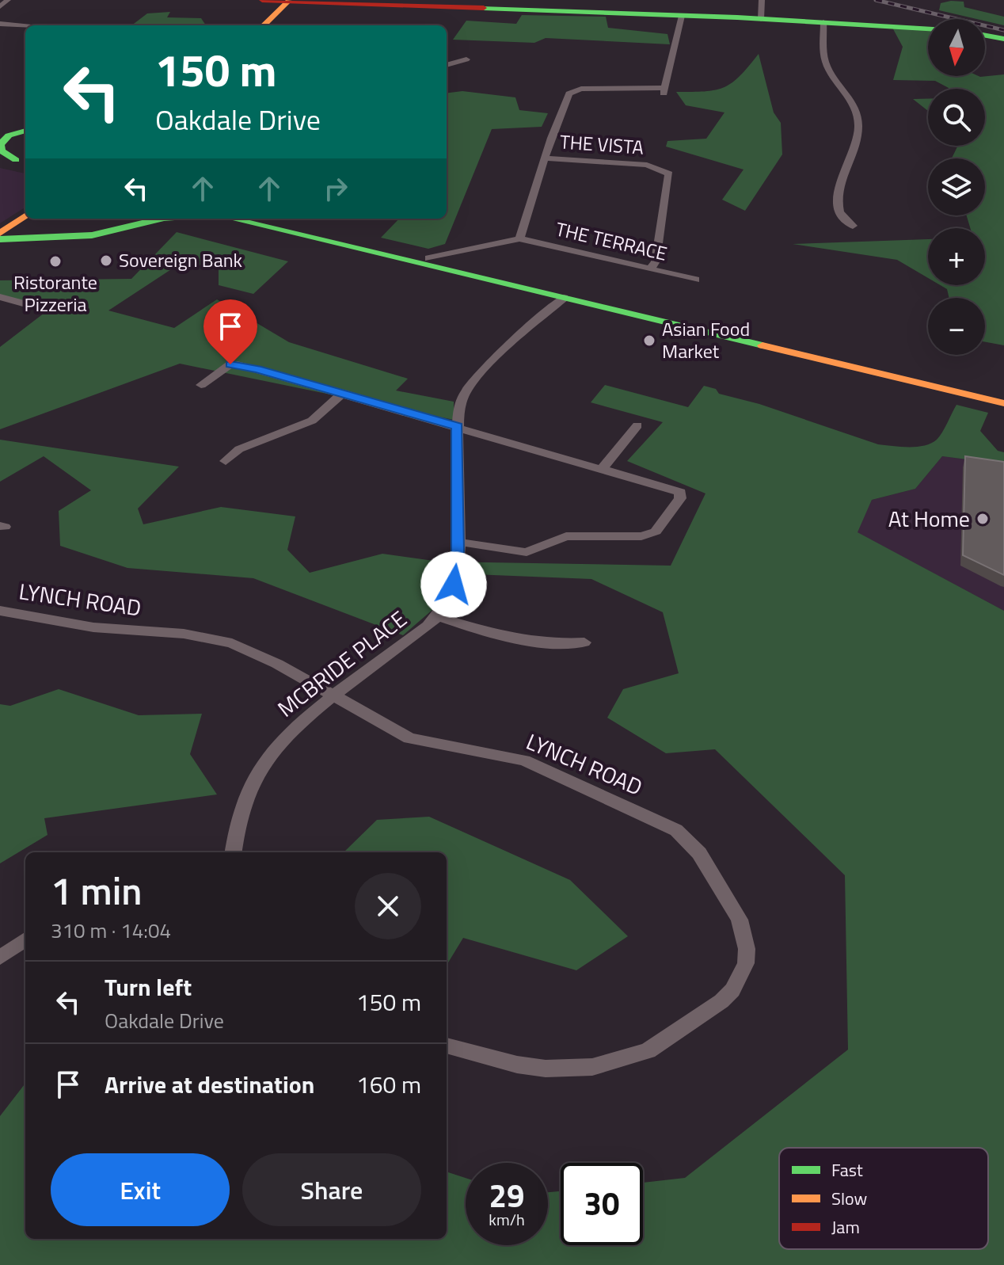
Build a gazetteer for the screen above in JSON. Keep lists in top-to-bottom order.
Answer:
{
  "streets": {
    "street": [
      "THE VISTA",
      "THE TERRACE",
      "LYNCH ROAD",
      "MCBRIDE PLACE"
    ]
  },
  "crossings": [
    ["THE VISTA", "THE TERRACE"],
    ["LYNCH ROAD", "MCBRIDE PLACE"]
  ],
  "places": [
    "Sovereign Bank",
    "Ristorante Pizzeria",
    "Asian Food Market",
    "At Home"
  ],
  "legend": ["Fast", "Slow", "Jam"],
  "north": "bottom",
  "page": {
    "map_buttons": ["+", "−"],
    "turn": ["150 m", "Oakdale Drive"],
    "heading": ["1 min", "310 m · 14:04"],
    "list": [
      {
        "name": "Turn left",
        "note": "Oakdale Drive",
        "value": "150 m"
      },
      {
        "name": "Arrive at destination",
        "value": "160 m"
      }
    ],
    "buttons": ["Exit", "Share"],
    "speed": "29 km/h",
    "limit": "30"
  }
}
